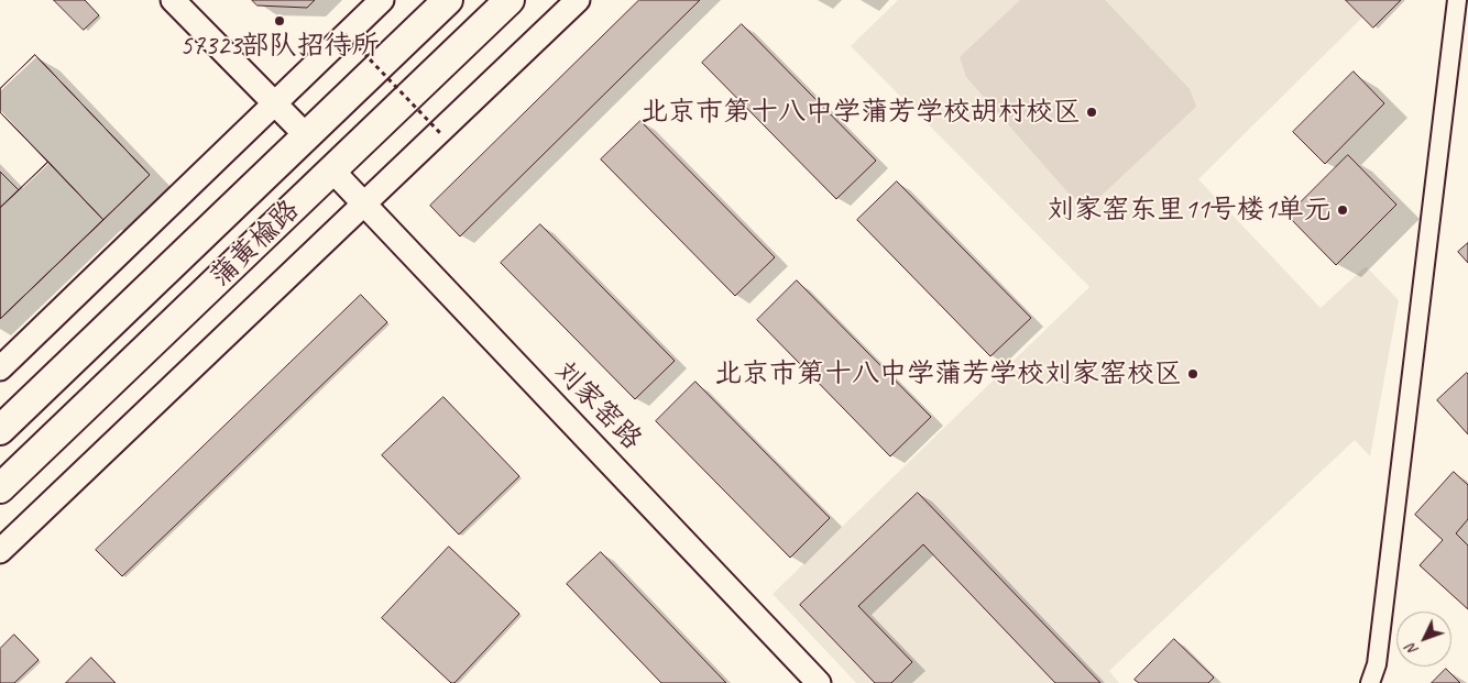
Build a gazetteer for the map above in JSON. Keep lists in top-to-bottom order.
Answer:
{
  "streets": {
    "main road": ["蒲黄榆路"],
    "street": ["刘家窑路"]
  },
  "crossings": [
    ["蒲黄榆路", "刘家窑路"]
  ],
  "places": [
    "57323部队招待所",
    "北京市第十八中学蒲芳学校胡村校区",
    "刘家窑东里11号楼1单元",
    "北京市第十八中学蒲芳学校刘家窑校区"
  ],
  "north": "bottom left"
}
